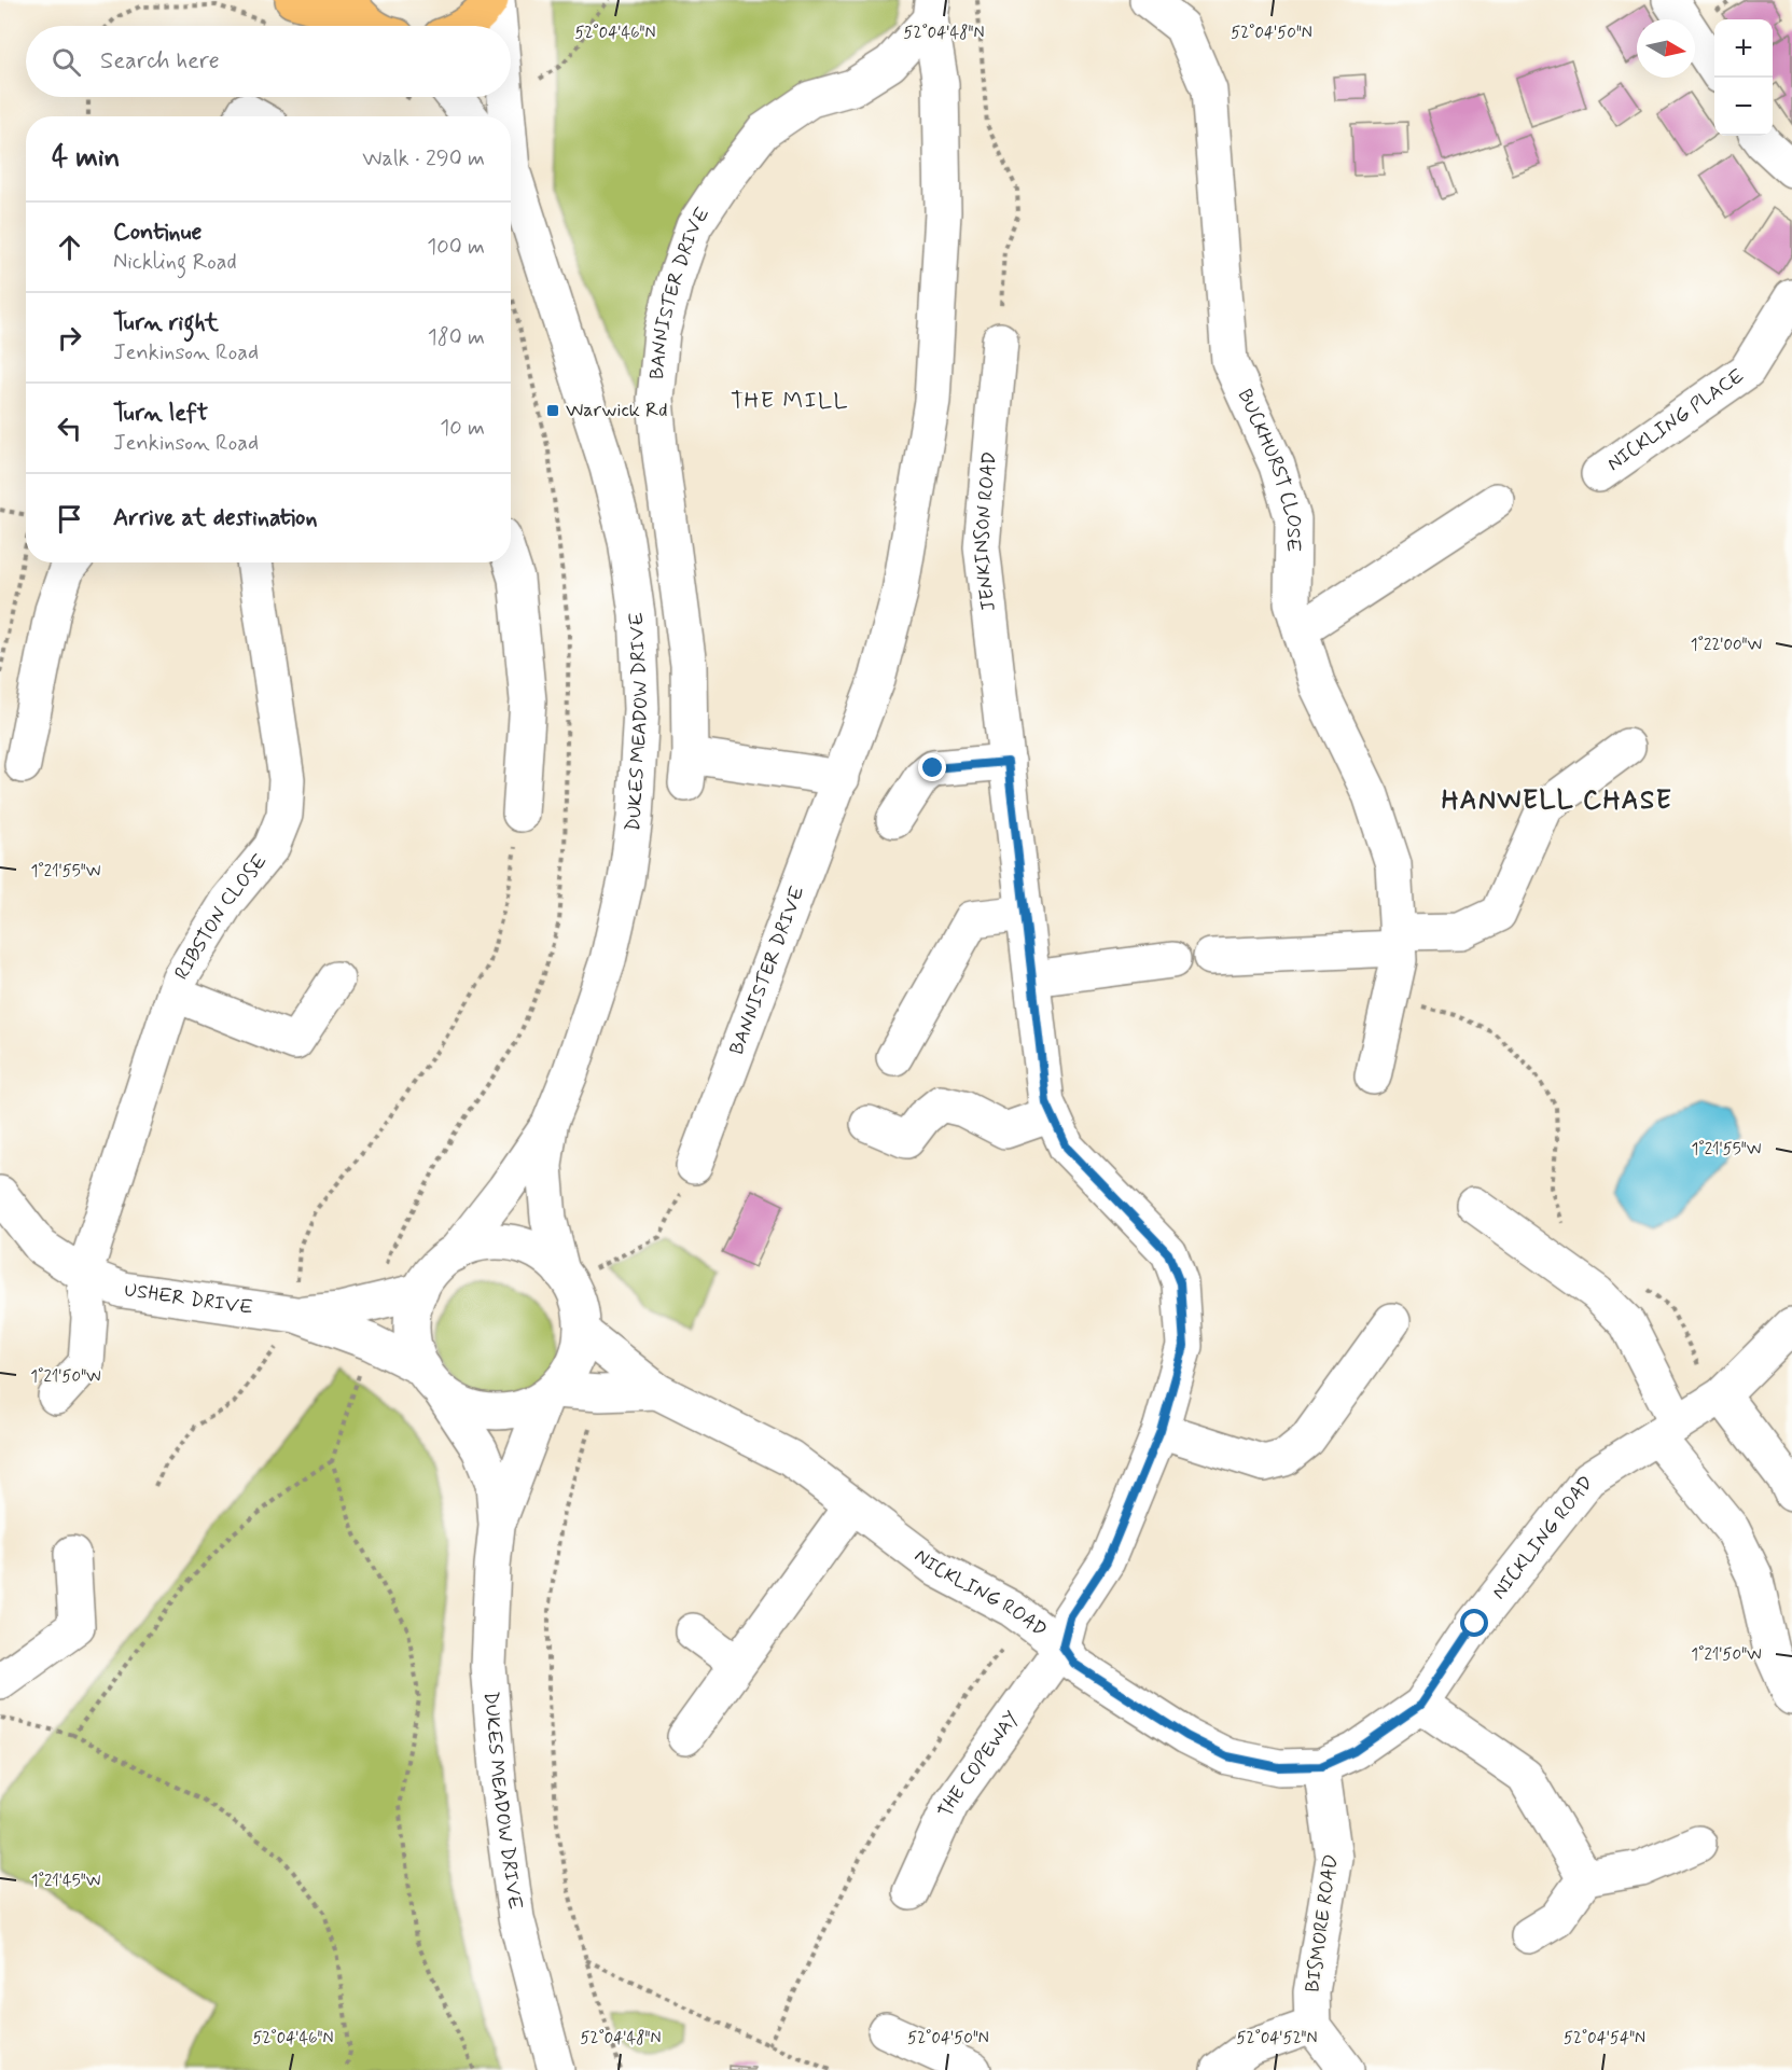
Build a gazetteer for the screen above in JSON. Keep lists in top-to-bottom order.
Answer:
{
  "streets": {
    "street": [
      "BANNISTER DRIVE",
      "NICKLING PLACE",
      "BUCKHURST CLOSE",
      "JENKINSON ROAD",
      "DUKES MEADOW DRIVE",
      "RIBSTON CLOSE",
      "USHER DRIVE",
      "NICKLING ROAD",
      "THE COPEWAY",
      "BISMORE ROAD"
    ]
  },
  "crossings": [
    ["JENKINSON ROAD", "NICKLING ROAD"],
    ["JENKINSON ROAD", "THE COPEWAY"],
    ["DUKES MEADOW DRIVE", "USHER DRIVE"],
    ["DUKES MEADOW DRIVE", "NICKLING ROAD"],
    ["RIBSTON CLOSE", "USHER DRIVE"],
    ["USHER DRIVE", "NICKLING ROAD"],
    ["NICKLING ROAD", "THE COPEWAY"],
    ["NICKLING ROAD", "BISMORE ROAD"]
  ],
  "districts": ["THE MILL", "HANWELL CHASE"],
  "places": {
    "transit": ["Warwick Rd"]
  },
  "north": "right",
  "page": {
    "map_buttons": ["+", "−"],
    "search": "Search here",
    "heading": ["4 min", "Walk · 290 m"],
    "list": [
      ["Continue", "Nickling Road", "100 m"],
      ["Turn right", "Jenkinson Road", "180 m"],
      ["Turn left", "Jenkinson Road", "10 m"],
      "Arrive at destination"
    ]
  },
  "coordinates": [
    "52°04'46\"N",
    "52°04'48\"N",
    "52°04'50\"N",
    "1°22'00\"W",
    "1°21'55\"W",
    "1°21'50\"W",
    "1°21'45\"W",
    "52°04'52\"N",
    "52°04'54\"N"
  ]
}
